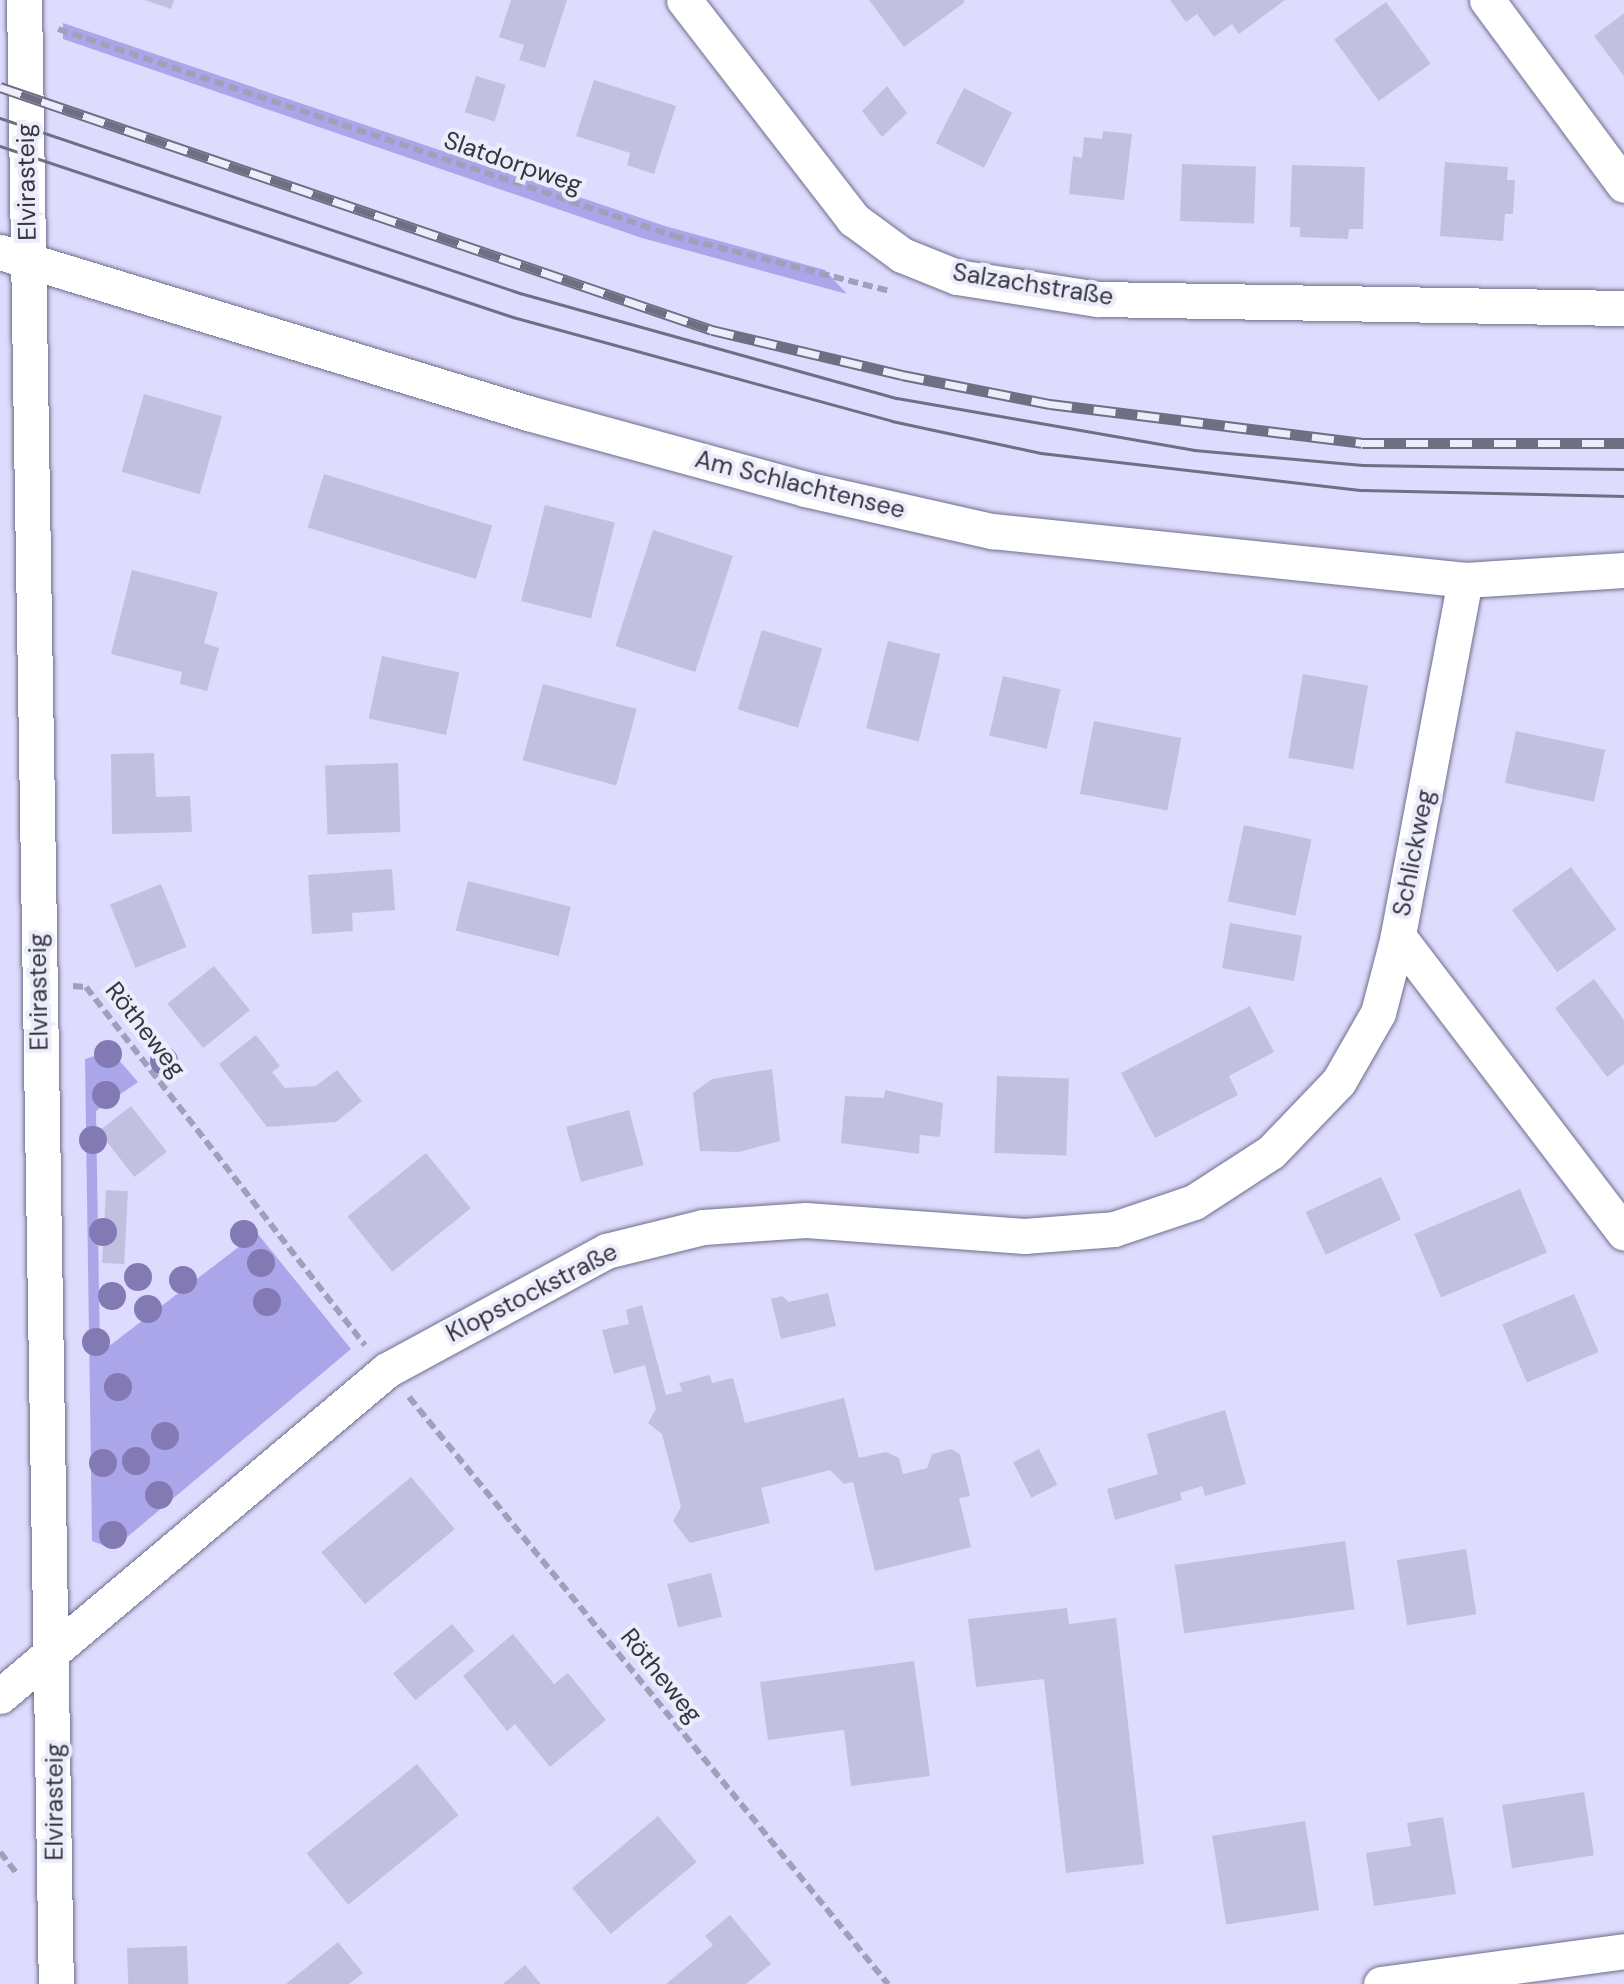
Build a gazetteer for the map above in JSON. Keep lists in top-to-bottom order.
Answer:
{
  "streets": {
    "street": [
      "Elvirasteig",
      "Salzachstraße",
      "Am Schlachtensee",
      "Schlickweg",
      "Klopstockstraße"
    ],
    "path": ["Slatdorpweg", "Rötheweg"]
  },
  "crossings": [
    ["Elvirasteig", "Am Schlachtensee"],
    ["Elvirasteig", "Klopstockstraße"],
    ["Am Schlachtensee", "Schlickweg"],
    ["Schlickweg", "Klopstockstraße"]
  ]
}
